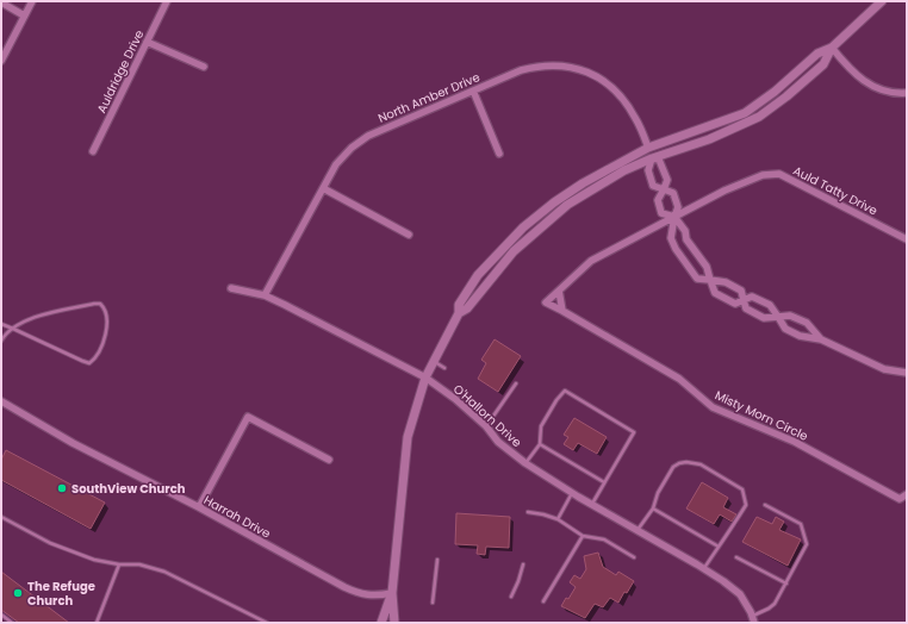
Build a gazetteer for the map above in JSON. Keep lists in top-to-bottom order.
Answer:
{
  "streets": {
    "street": [
      "Auldridge Drive",
      "North Amber Drive",
      "Auld Tatty Drive",
      "O'Hallorn Drive",
      "Misty Morn Circle",
      "Harrah Drive"
    ]
  },
  "crossings": [
    ["North Amber Drive", "O'Hallorn Drive"],
    ["Auld Tatty Drive", "Misty Morn Circle"]
  ],
  "places": ["SouthView Church", "The Refuge Church"]
}
